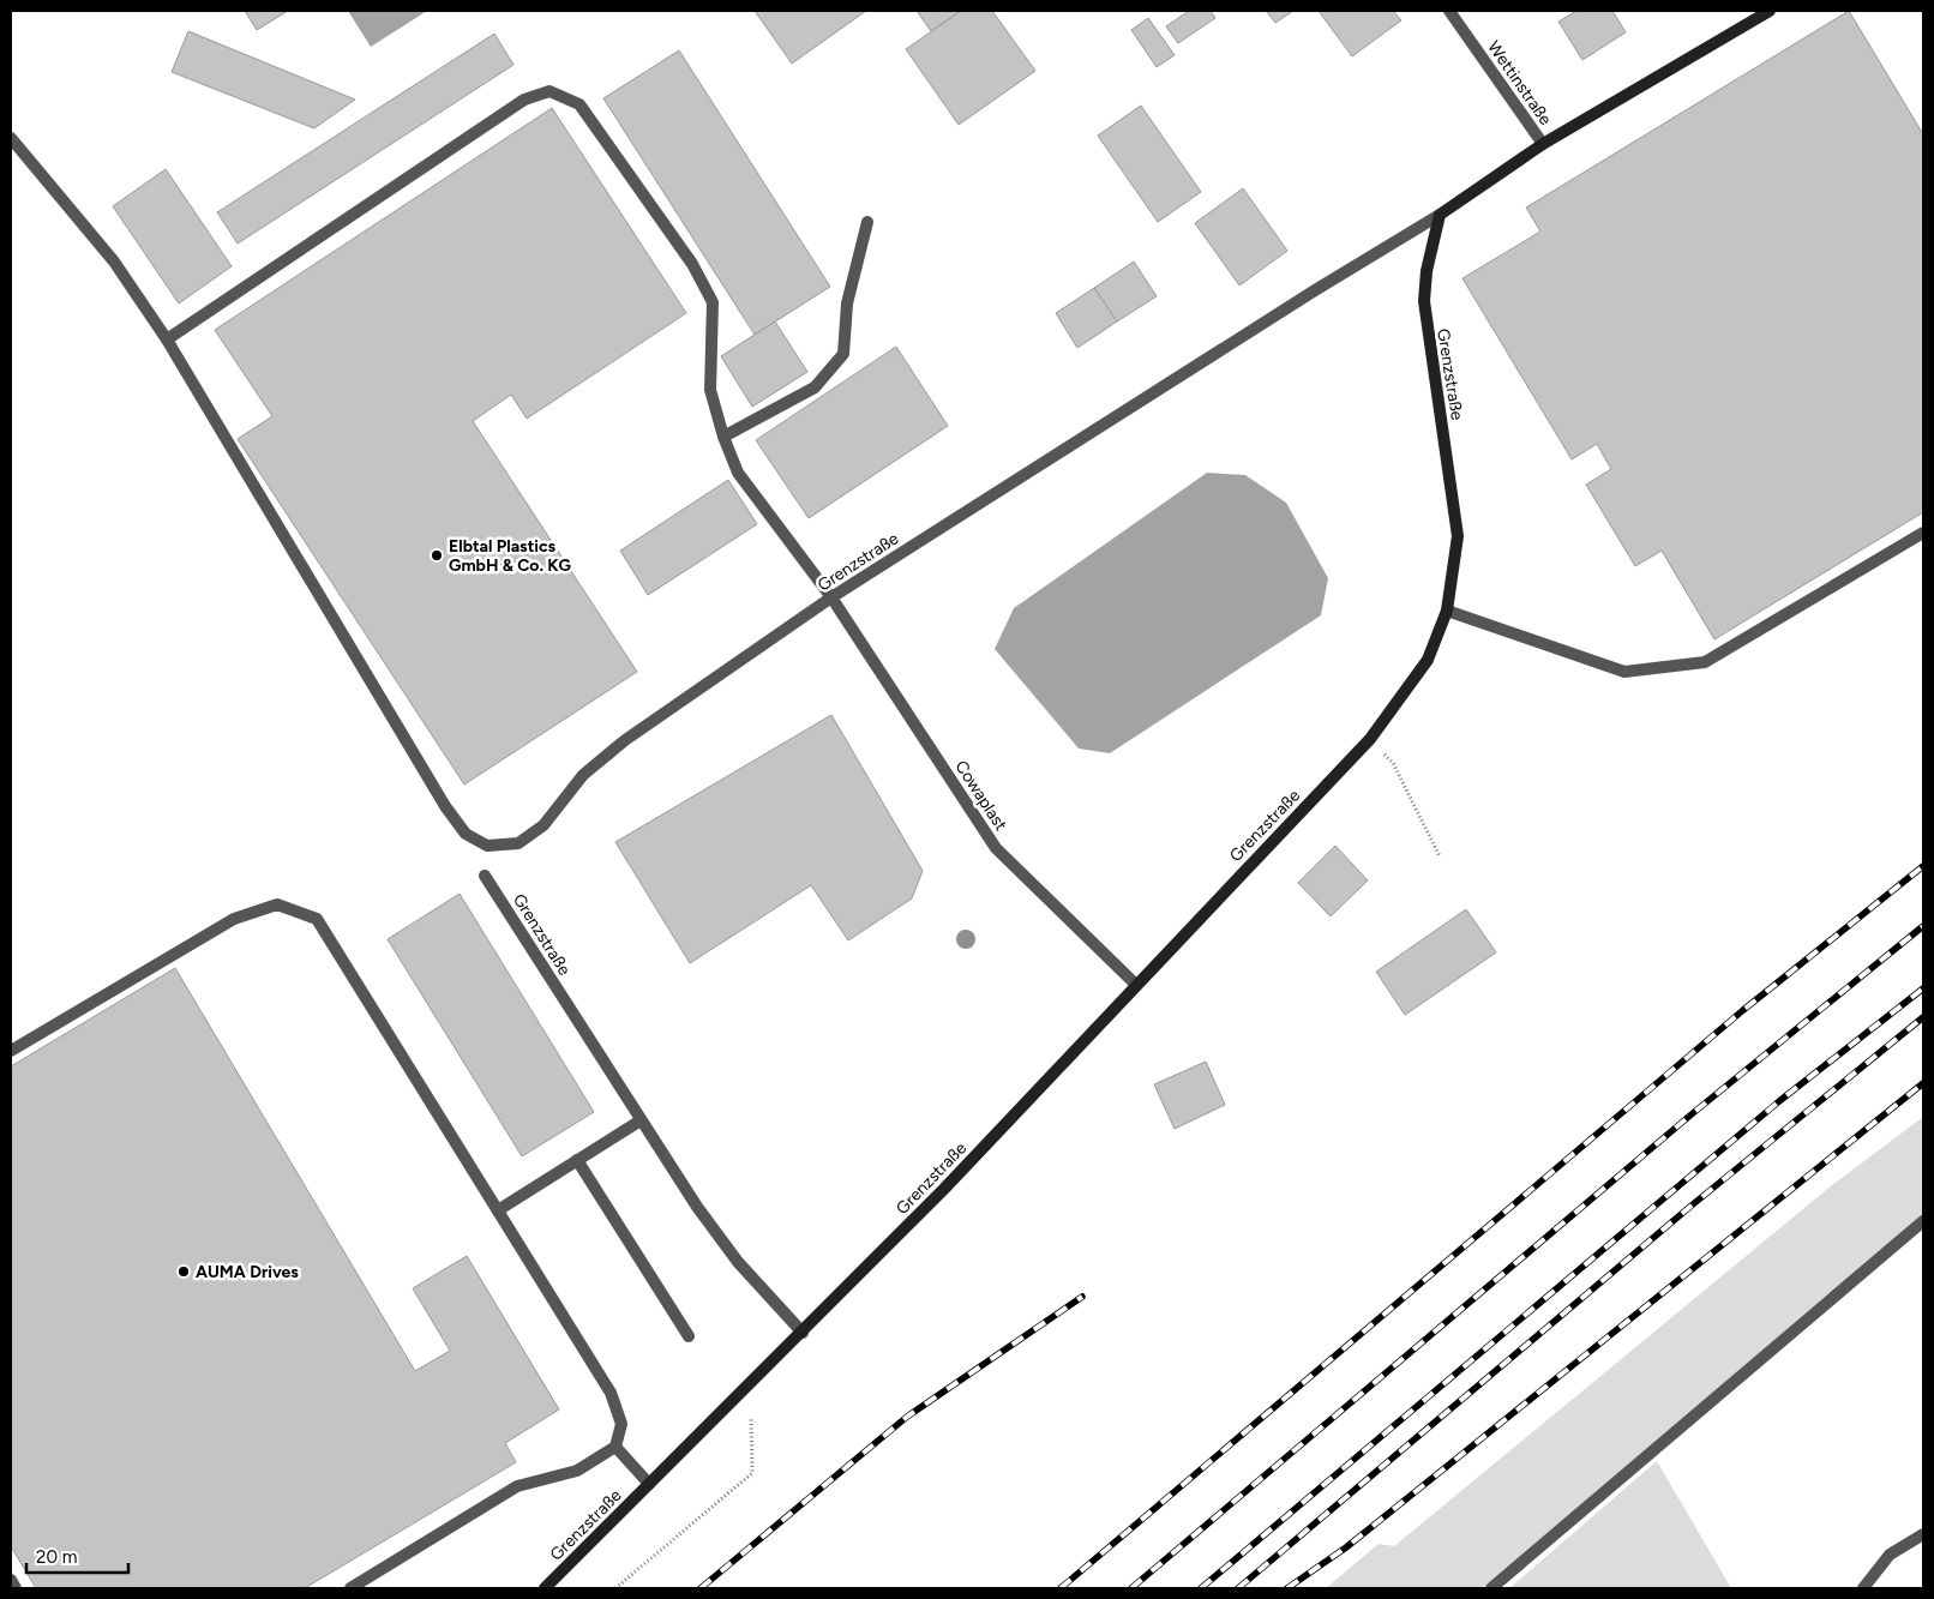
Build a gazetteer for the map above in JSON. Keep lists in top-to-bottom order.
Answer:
{
  "streets": {
    "street": ["Wettinstraße", "Grenzstraße", "Cowaplast"]
  },
  "crossings": [
    ["Wettinstraße", "Grenzstraße"],
    ["Grenzstraße", "Cowaplast"]
  ],
  "places": ["Elbtal Plastics GmbH & Co. KG", "AUMA Drives"],
  "scale_bar": "20 m"
}
